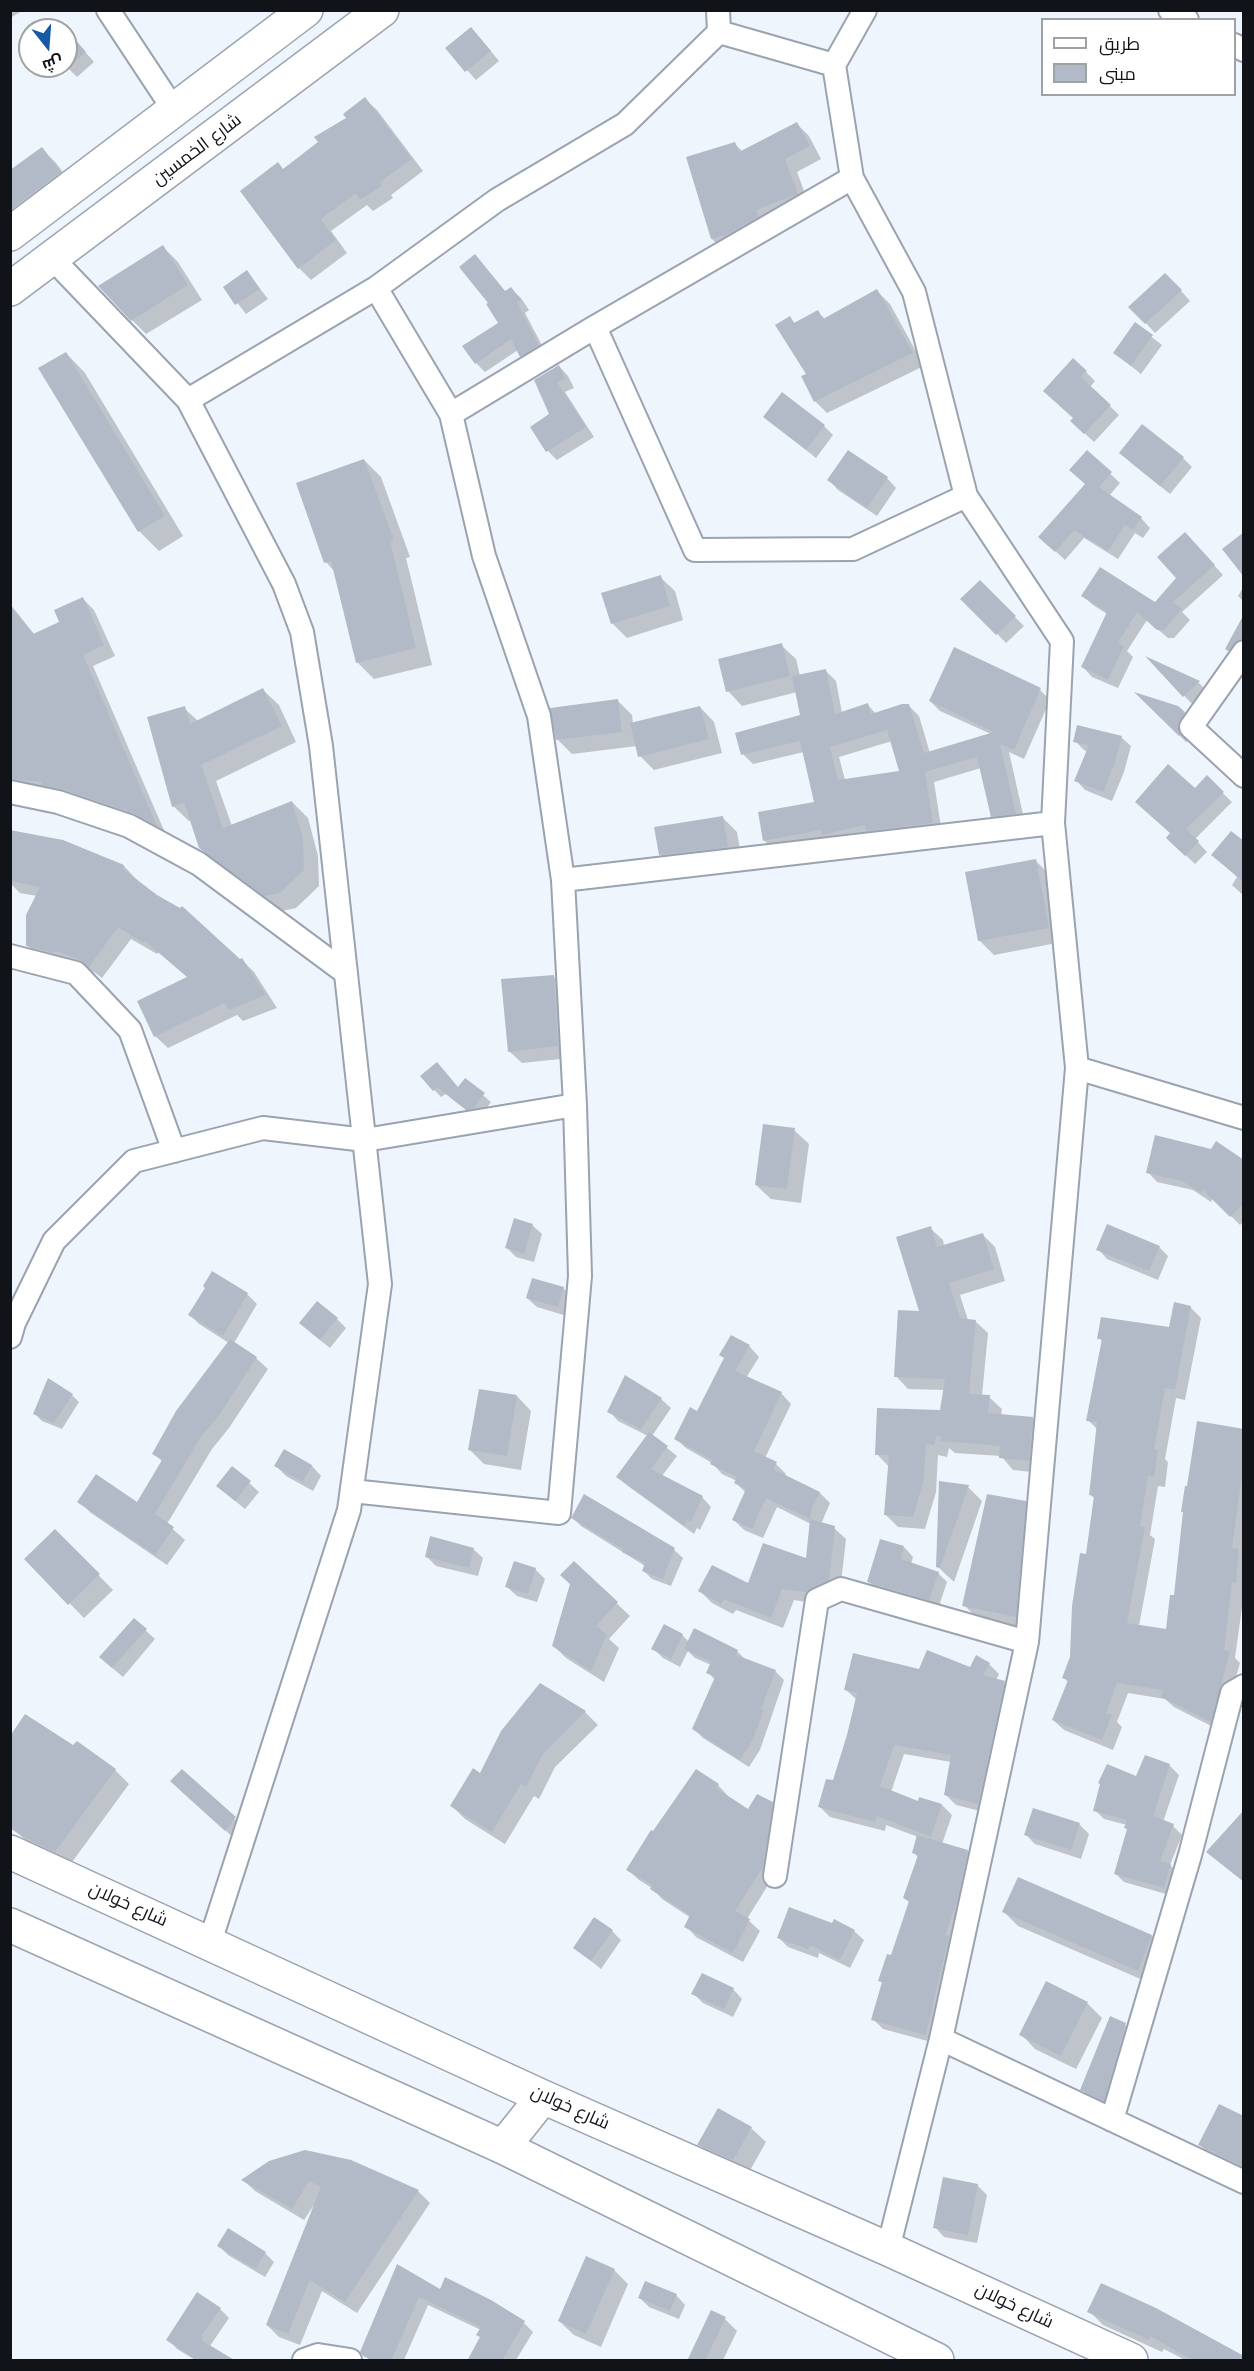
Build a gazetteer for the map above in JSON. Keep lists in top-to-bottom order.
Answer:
{
  "streets": {
    "main road": ["شارع الخمسين", "شارع خولان"]
  },
  "legend": ["طريق", "مبنى"],
  "north": "bottom"
}
